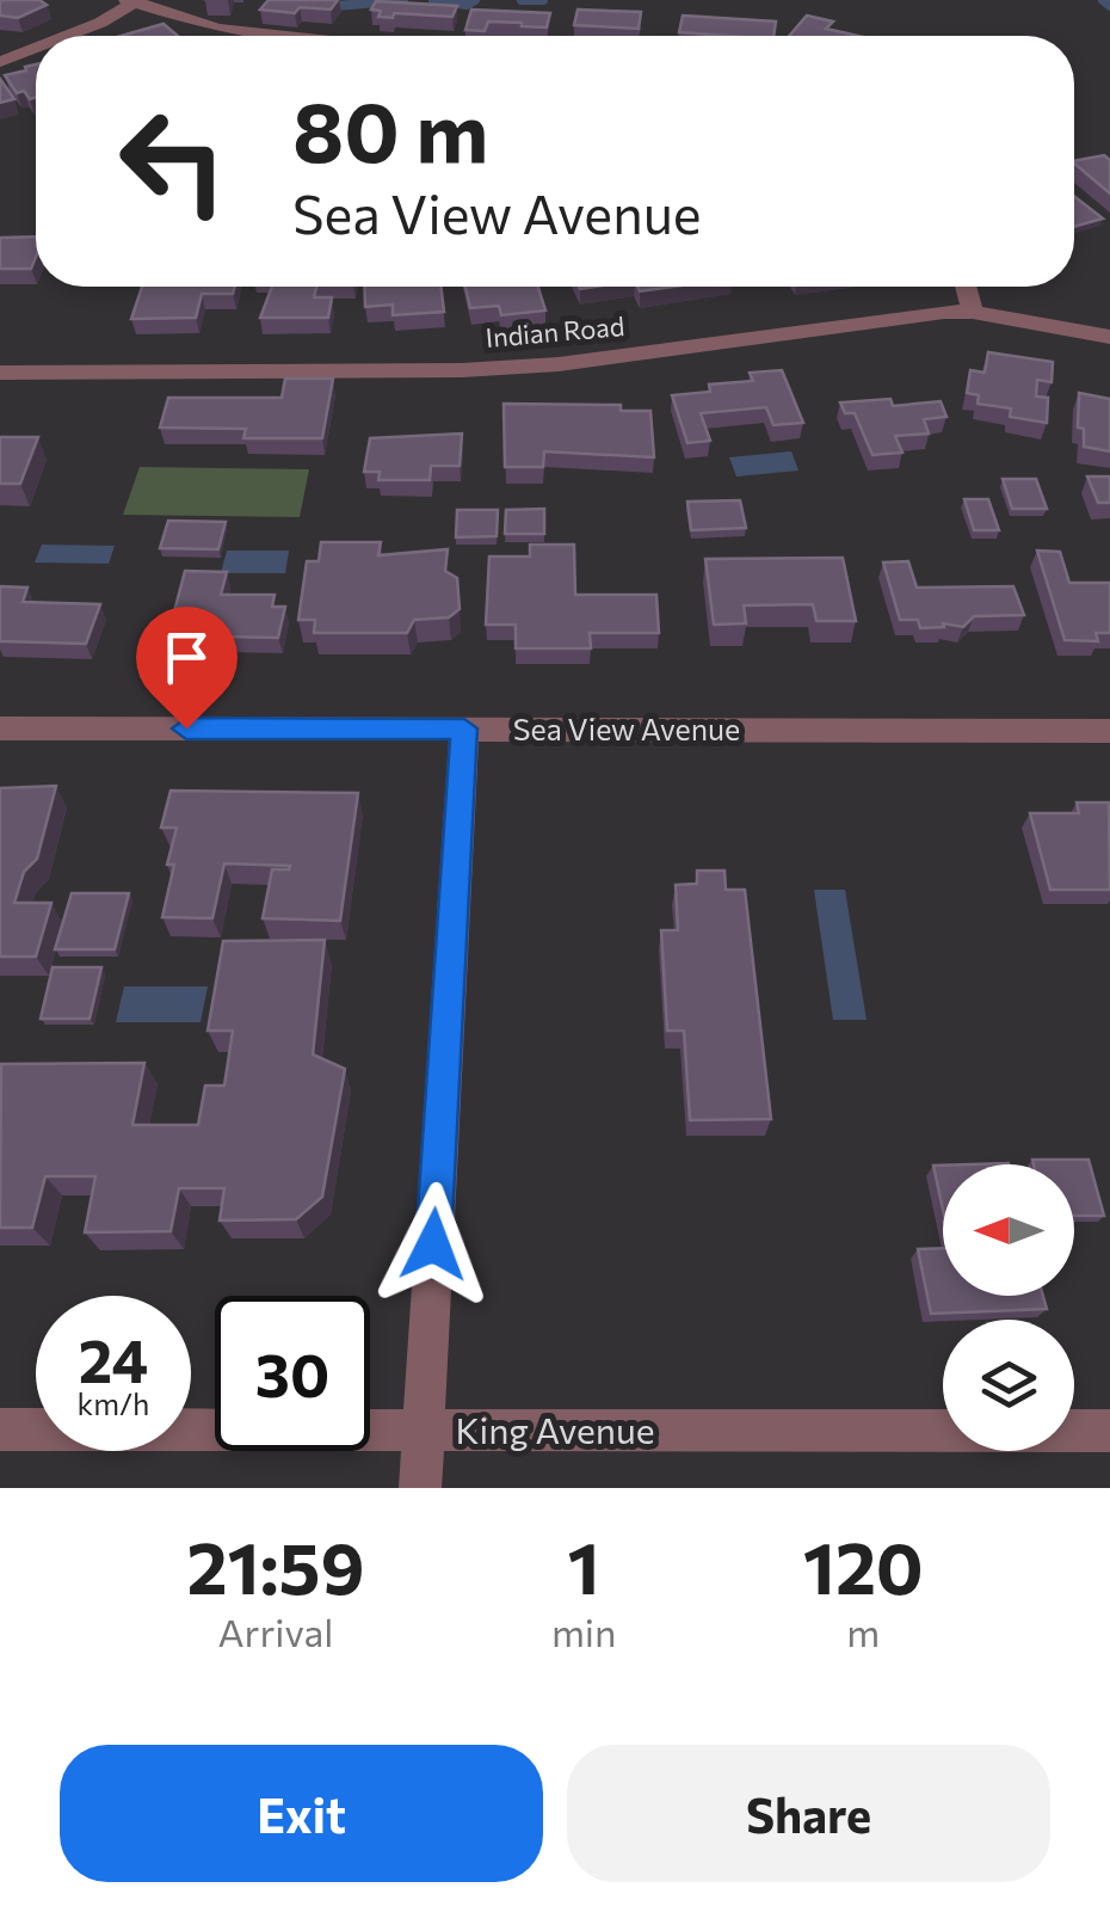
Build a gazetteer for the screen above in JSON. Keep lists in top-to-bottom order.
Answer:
{
  "streets": {
    "street": ["Indian Road", "Sea View Avenue", "King Avenue"]
  },
  "north": "left",
  "page": {
    "turn": ["80 m", "Sea View Avenue"],
    "speed": "24 km/h",
    "limit": "30",
    "eta": [
      "21:59",
      "Arrival",
      "1",
      "min",
      "120",
      "m"
    ],
    "buttons": ["Exit", "Share"]
  }
}
